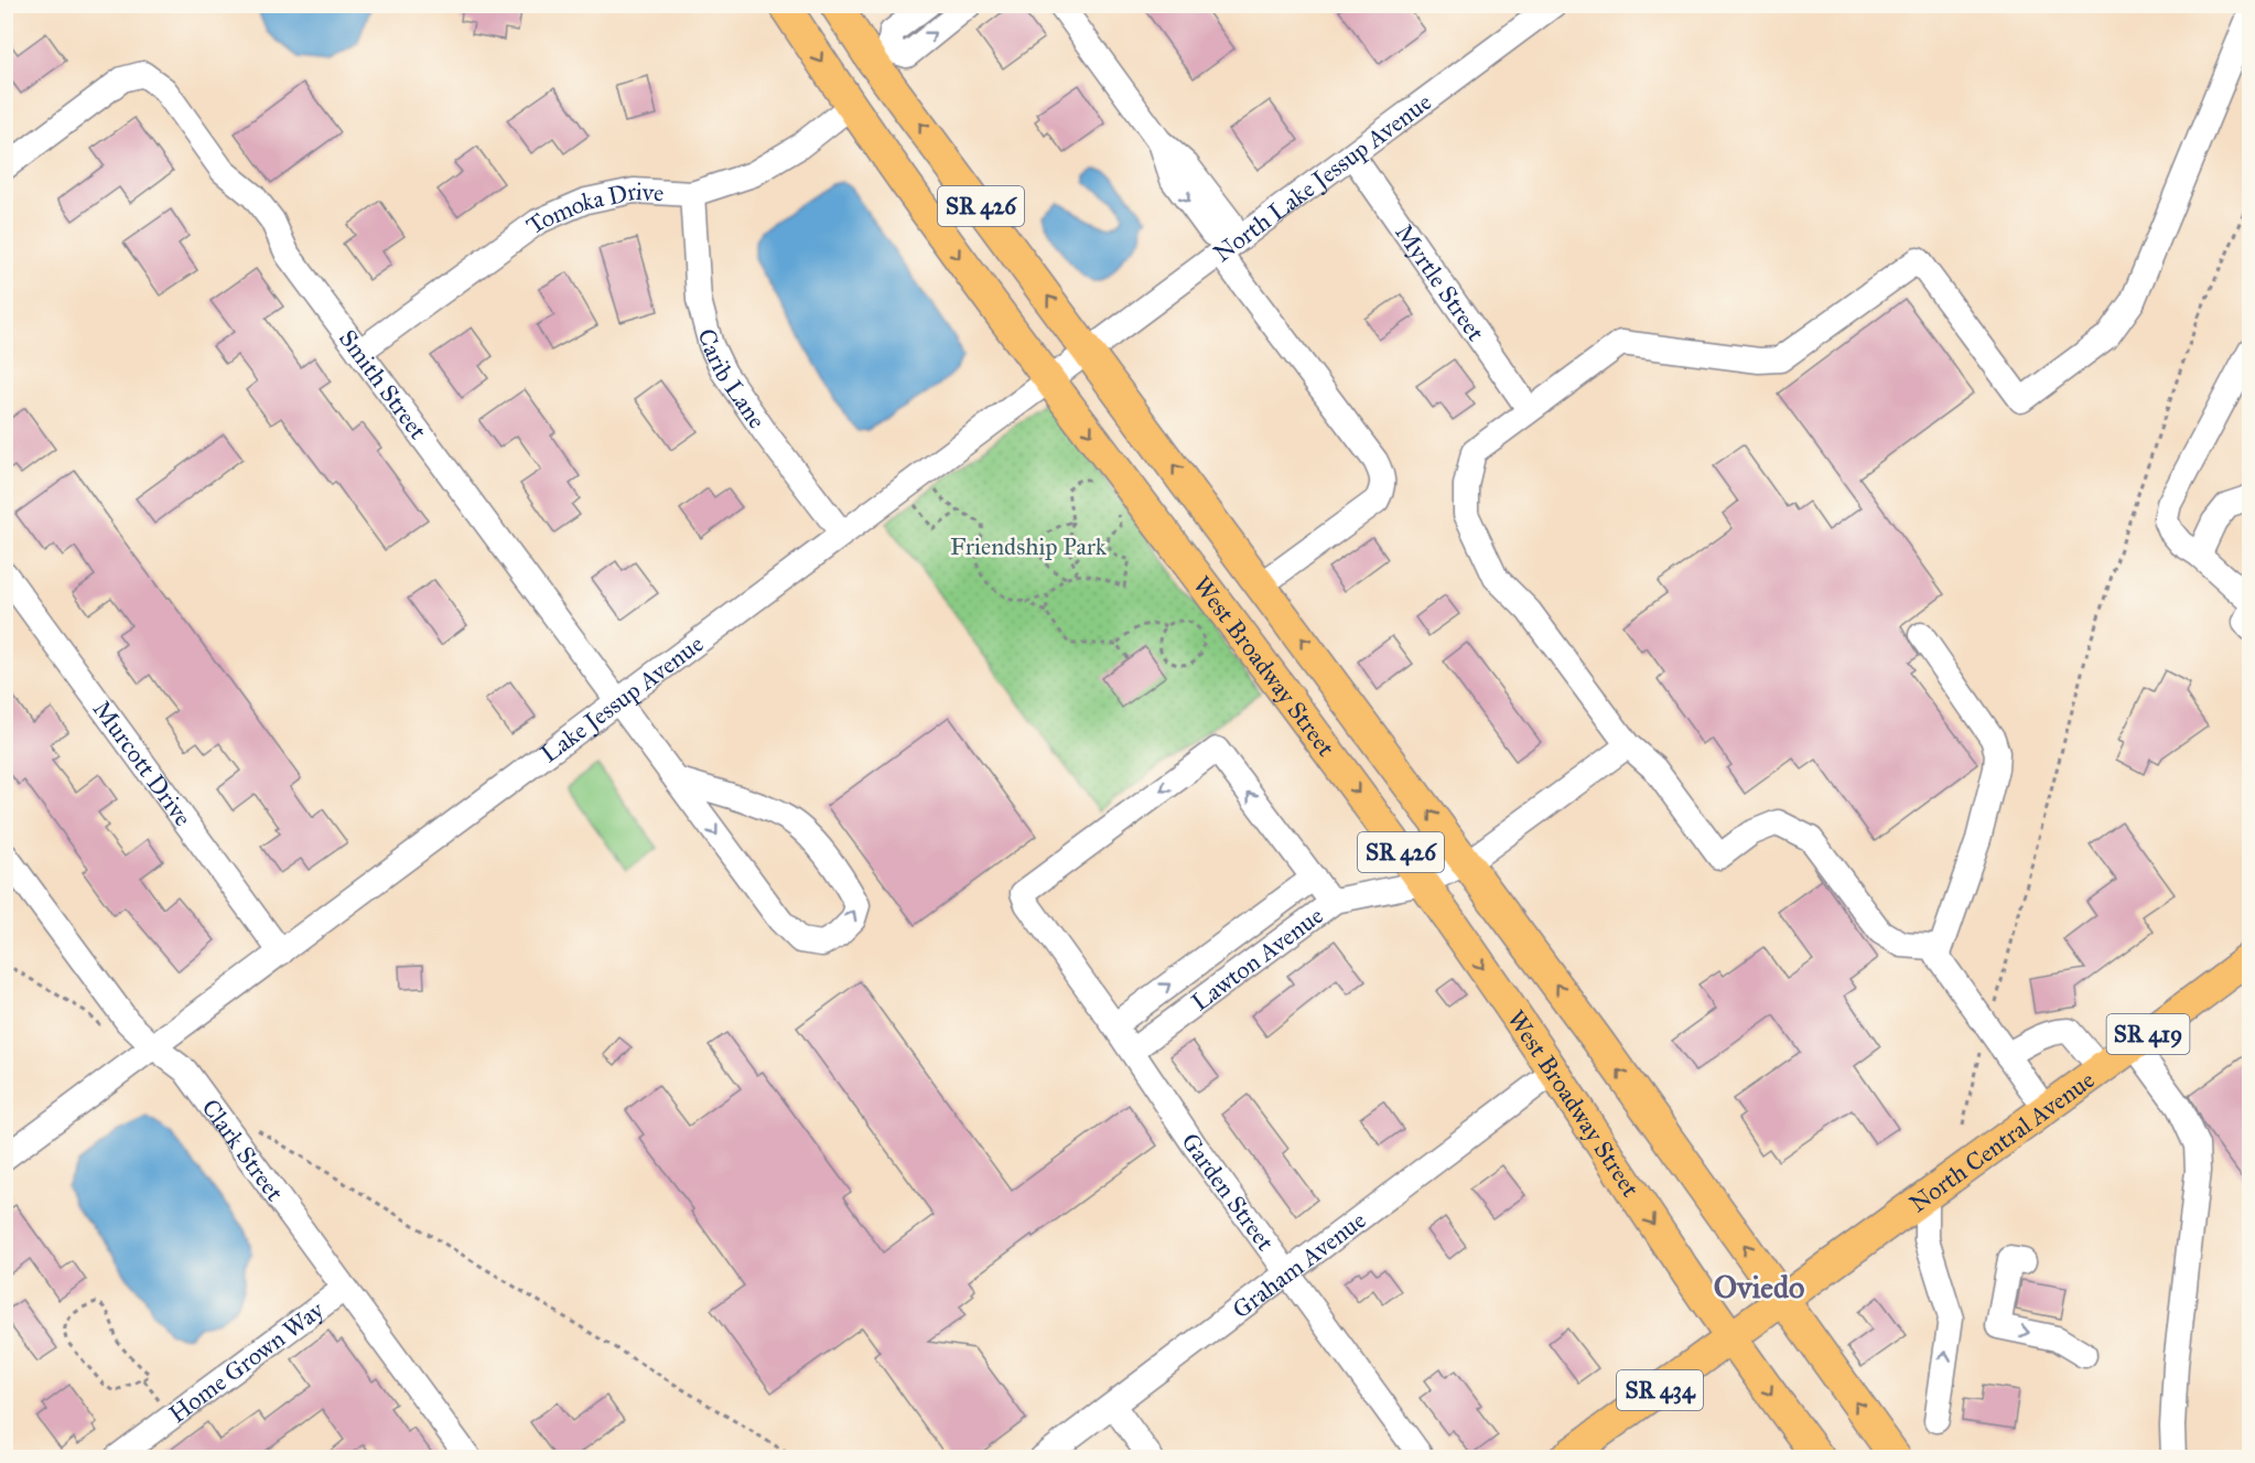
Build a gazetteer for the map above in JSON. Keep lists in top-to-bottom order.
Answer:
{
  "streets": {
    "main road": [
      "SR 426",
      "West Broadway Street",
      "SR 419",
      "North Central Avenue",
      "SR 434"
    ],
    "street": [
      "North Lake Jessup Avenue",
      "Tomoka Drive",
      "Myrtle Street",
      "Carib Lane",
      "Smith Street",
      "Lake Jessup Avenue",
      "Murcott Drive",
      "Lawton Avenue",
      "Clark Street",
      "Garden Street",
      "Graham Avenue",
      "Home Grown Way"
    ]
  },
  "crossings": [
    ["North Lake Jessup Avenue", "Myrtle Street"],
    ["North Lake Jessup Avenue", "West Broadway Street"],
    ["North Lake Jessup Avenue", "Lake Jessup Avenue"],
    ["Tomoka Drive", "Carib Lane"],
    ["Tomoka Drive", "Smith Street"],
    ["Tomoka Drive", "West Broadway Street"],
    ["Carib Lane", "Lake Jessup Avenue"],
    ["Smith Street", "Lake Jessup Avenue"],
    ["West Broadway Street", "Lake Jessup Avenue"],
    ["West Broadway Street", "Lawton Avenue"],
    ["West Broadway Street", "North Central Avenue"],
    ["West Broadway Street", "Graham Avenue"],
    ["West Broadway Street", "SR 434"],
    ["Lake Jessup Avenue", "Murcott Drive"],
    ["Lake Jessup Avenue", "Clark Street"],
    ["Lawton Avenue", "Garden Street"],
    ["North Central Avenue", "SR 434"],
    ["Clark Street", "Home Grown Way"],
    ["Garden Street", "Graham Avenue"]
  ],
  "districts": ["Oviedo"],
  "parks": ["Friendship Park"]
}
